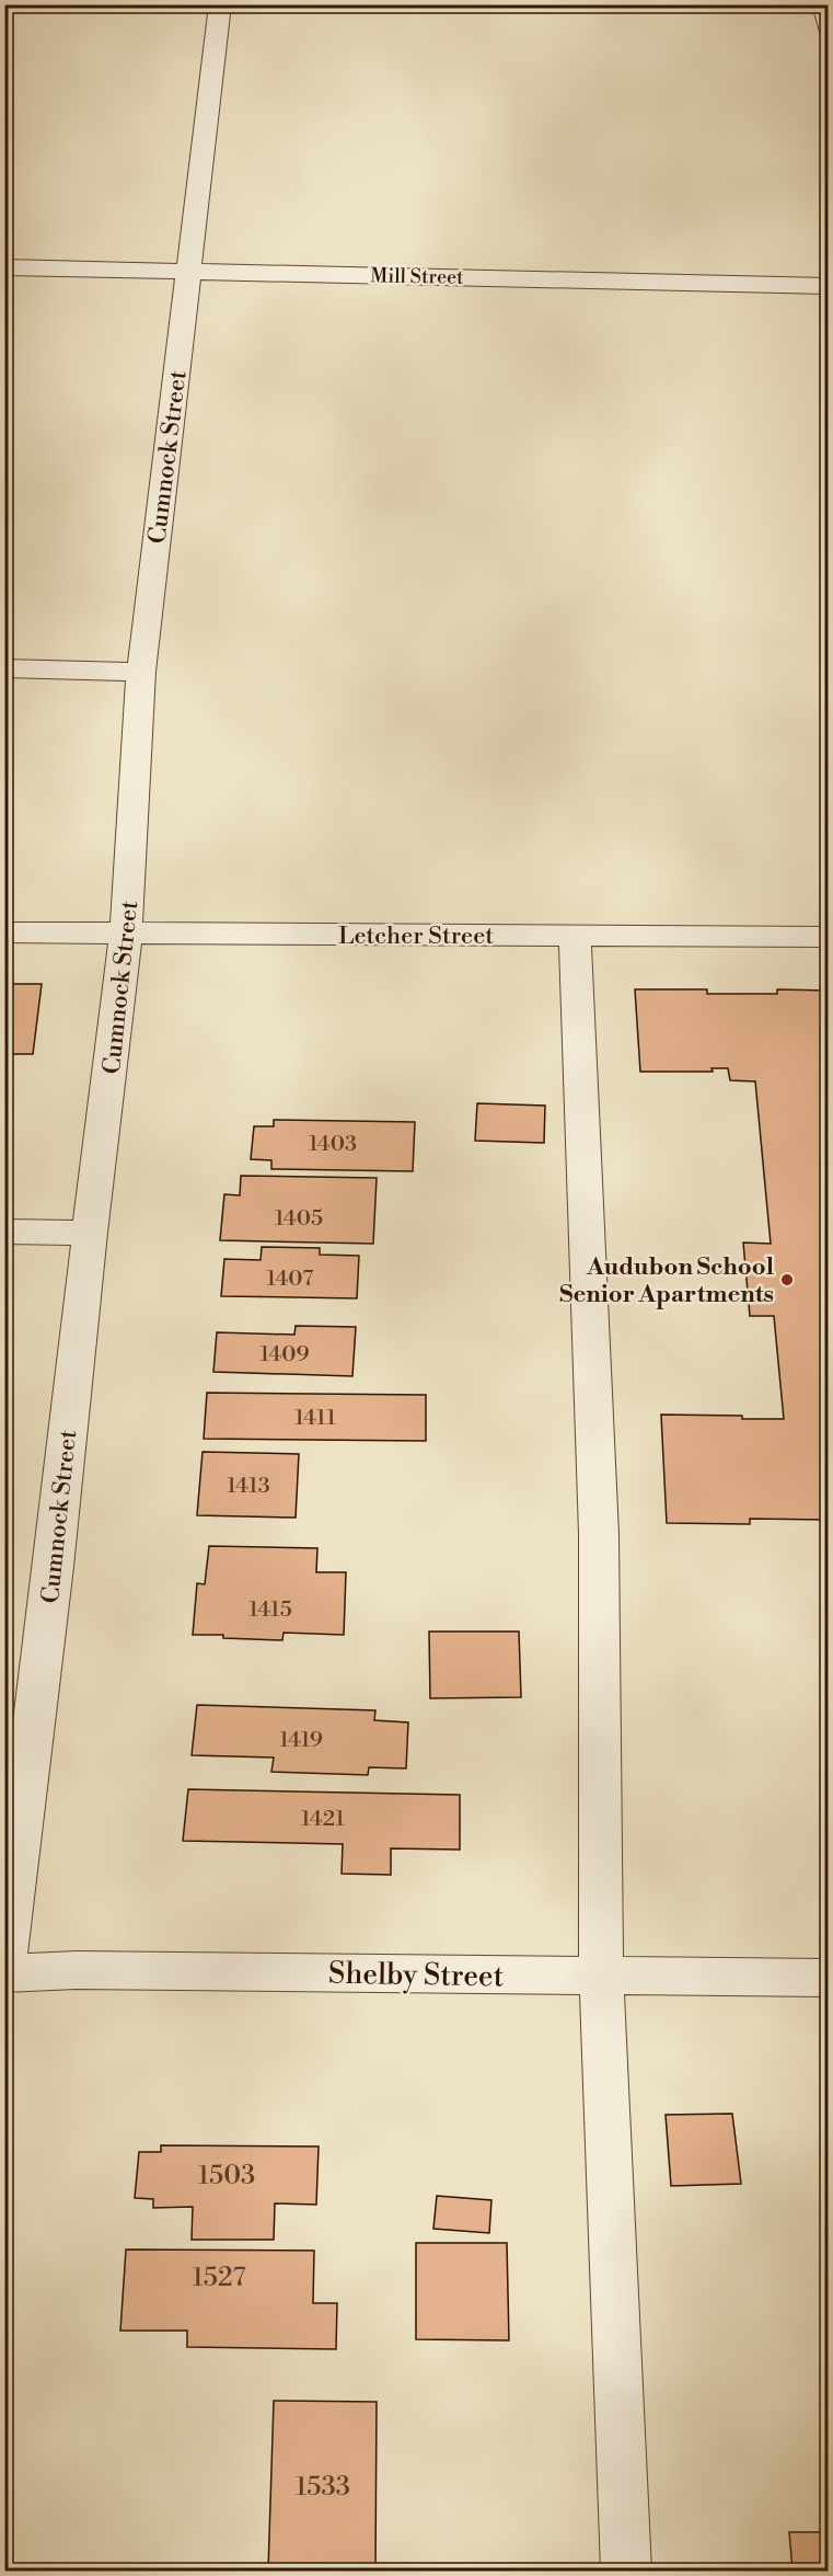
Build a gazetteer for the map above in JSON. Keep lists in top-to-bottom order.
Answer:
{
  "streets": {
    "street": [
      "Mill Street",
      "Cumnock Street",
      "Letcher Street",
      "Shelby Street"
    ]
  },
  "crossings": [
    ["Mill Street", "Cumnock Street"],
    ["Cumnock Street", "Letcher Street"]
  ],
  "places": ["Audubon School Senior Apartments"],
  "house_numbers": [
    "1403",
    "1405",
    "1407",
    "1409",
    "1411",
    "1413",
    "1415",
    "1419",
    "1421",
    "1503",
    "1527",
    "1533"
  ]
}
